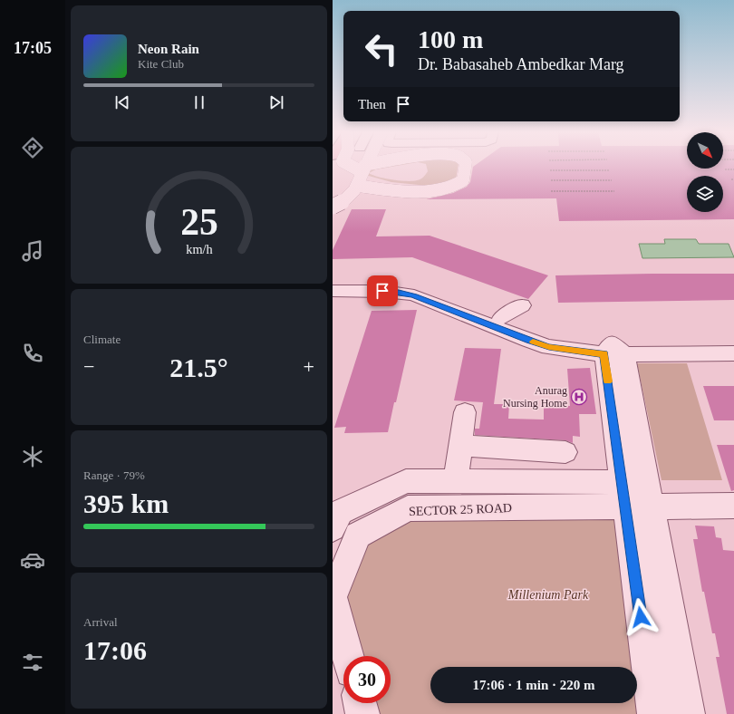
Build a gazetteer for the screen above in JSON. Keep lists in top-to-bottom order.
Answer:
{
  "streets": {
    "street": ["SECTOR 25 ROAD"]
  },
  "parks": ["Millenium Park"],
  "places": {
    "hospital": ["Anurag Nursing Home"]
  },
  "north": "bottom right",
  "page": {
    "tabs": "17:05",
    "turn": ["100 m", "Dr. Babasaheb Ambedkar Marg"],
    "song": ["Neon Rain", "Kite Club"],
    "then": "Then",
    "tile": [
      "Climate",
      ["Range · 79%", "395 km"],
      ["Arrival", "17:06"]
    ],
    "heat": ["−", "21.5°", "+"],
    "limit": "30",
    "trip": "17:06 · 1 min · 220 m",
    "gauge": ["25", "km/h"]
  }
}
